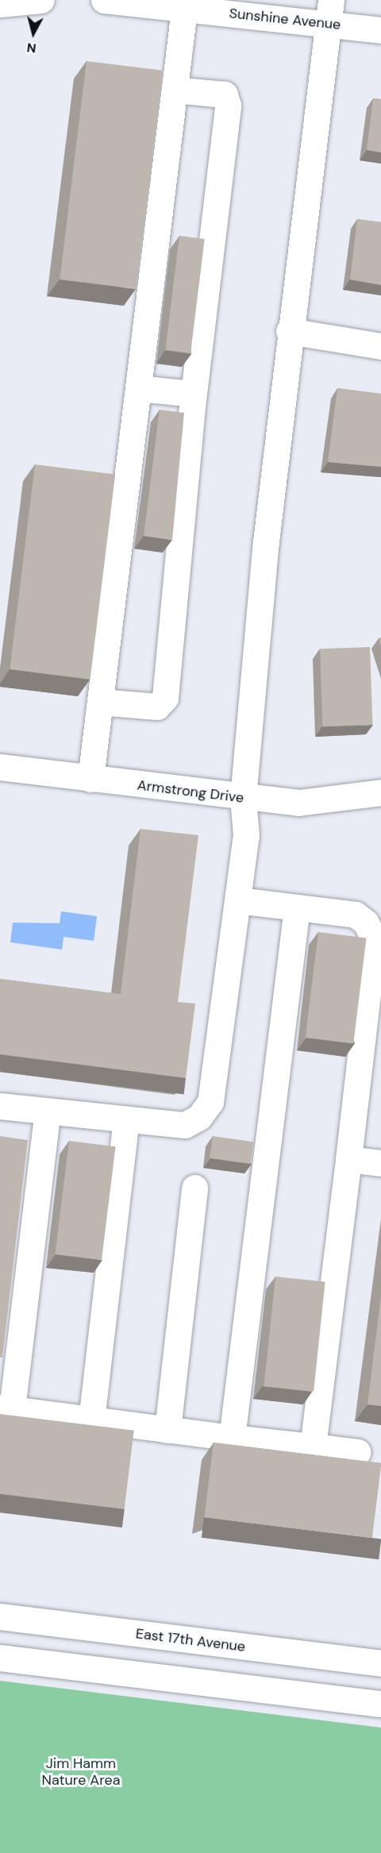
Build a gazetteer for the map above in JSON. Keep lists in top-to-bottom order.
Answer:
{
  "streets": {
    "street": ["Sunshine Avenue", "Armstrong Drive", "East 17th Avenue"]
  },
  "parks": ["Jim Hamm Nature Area"],
  "north": "bottom"
}
